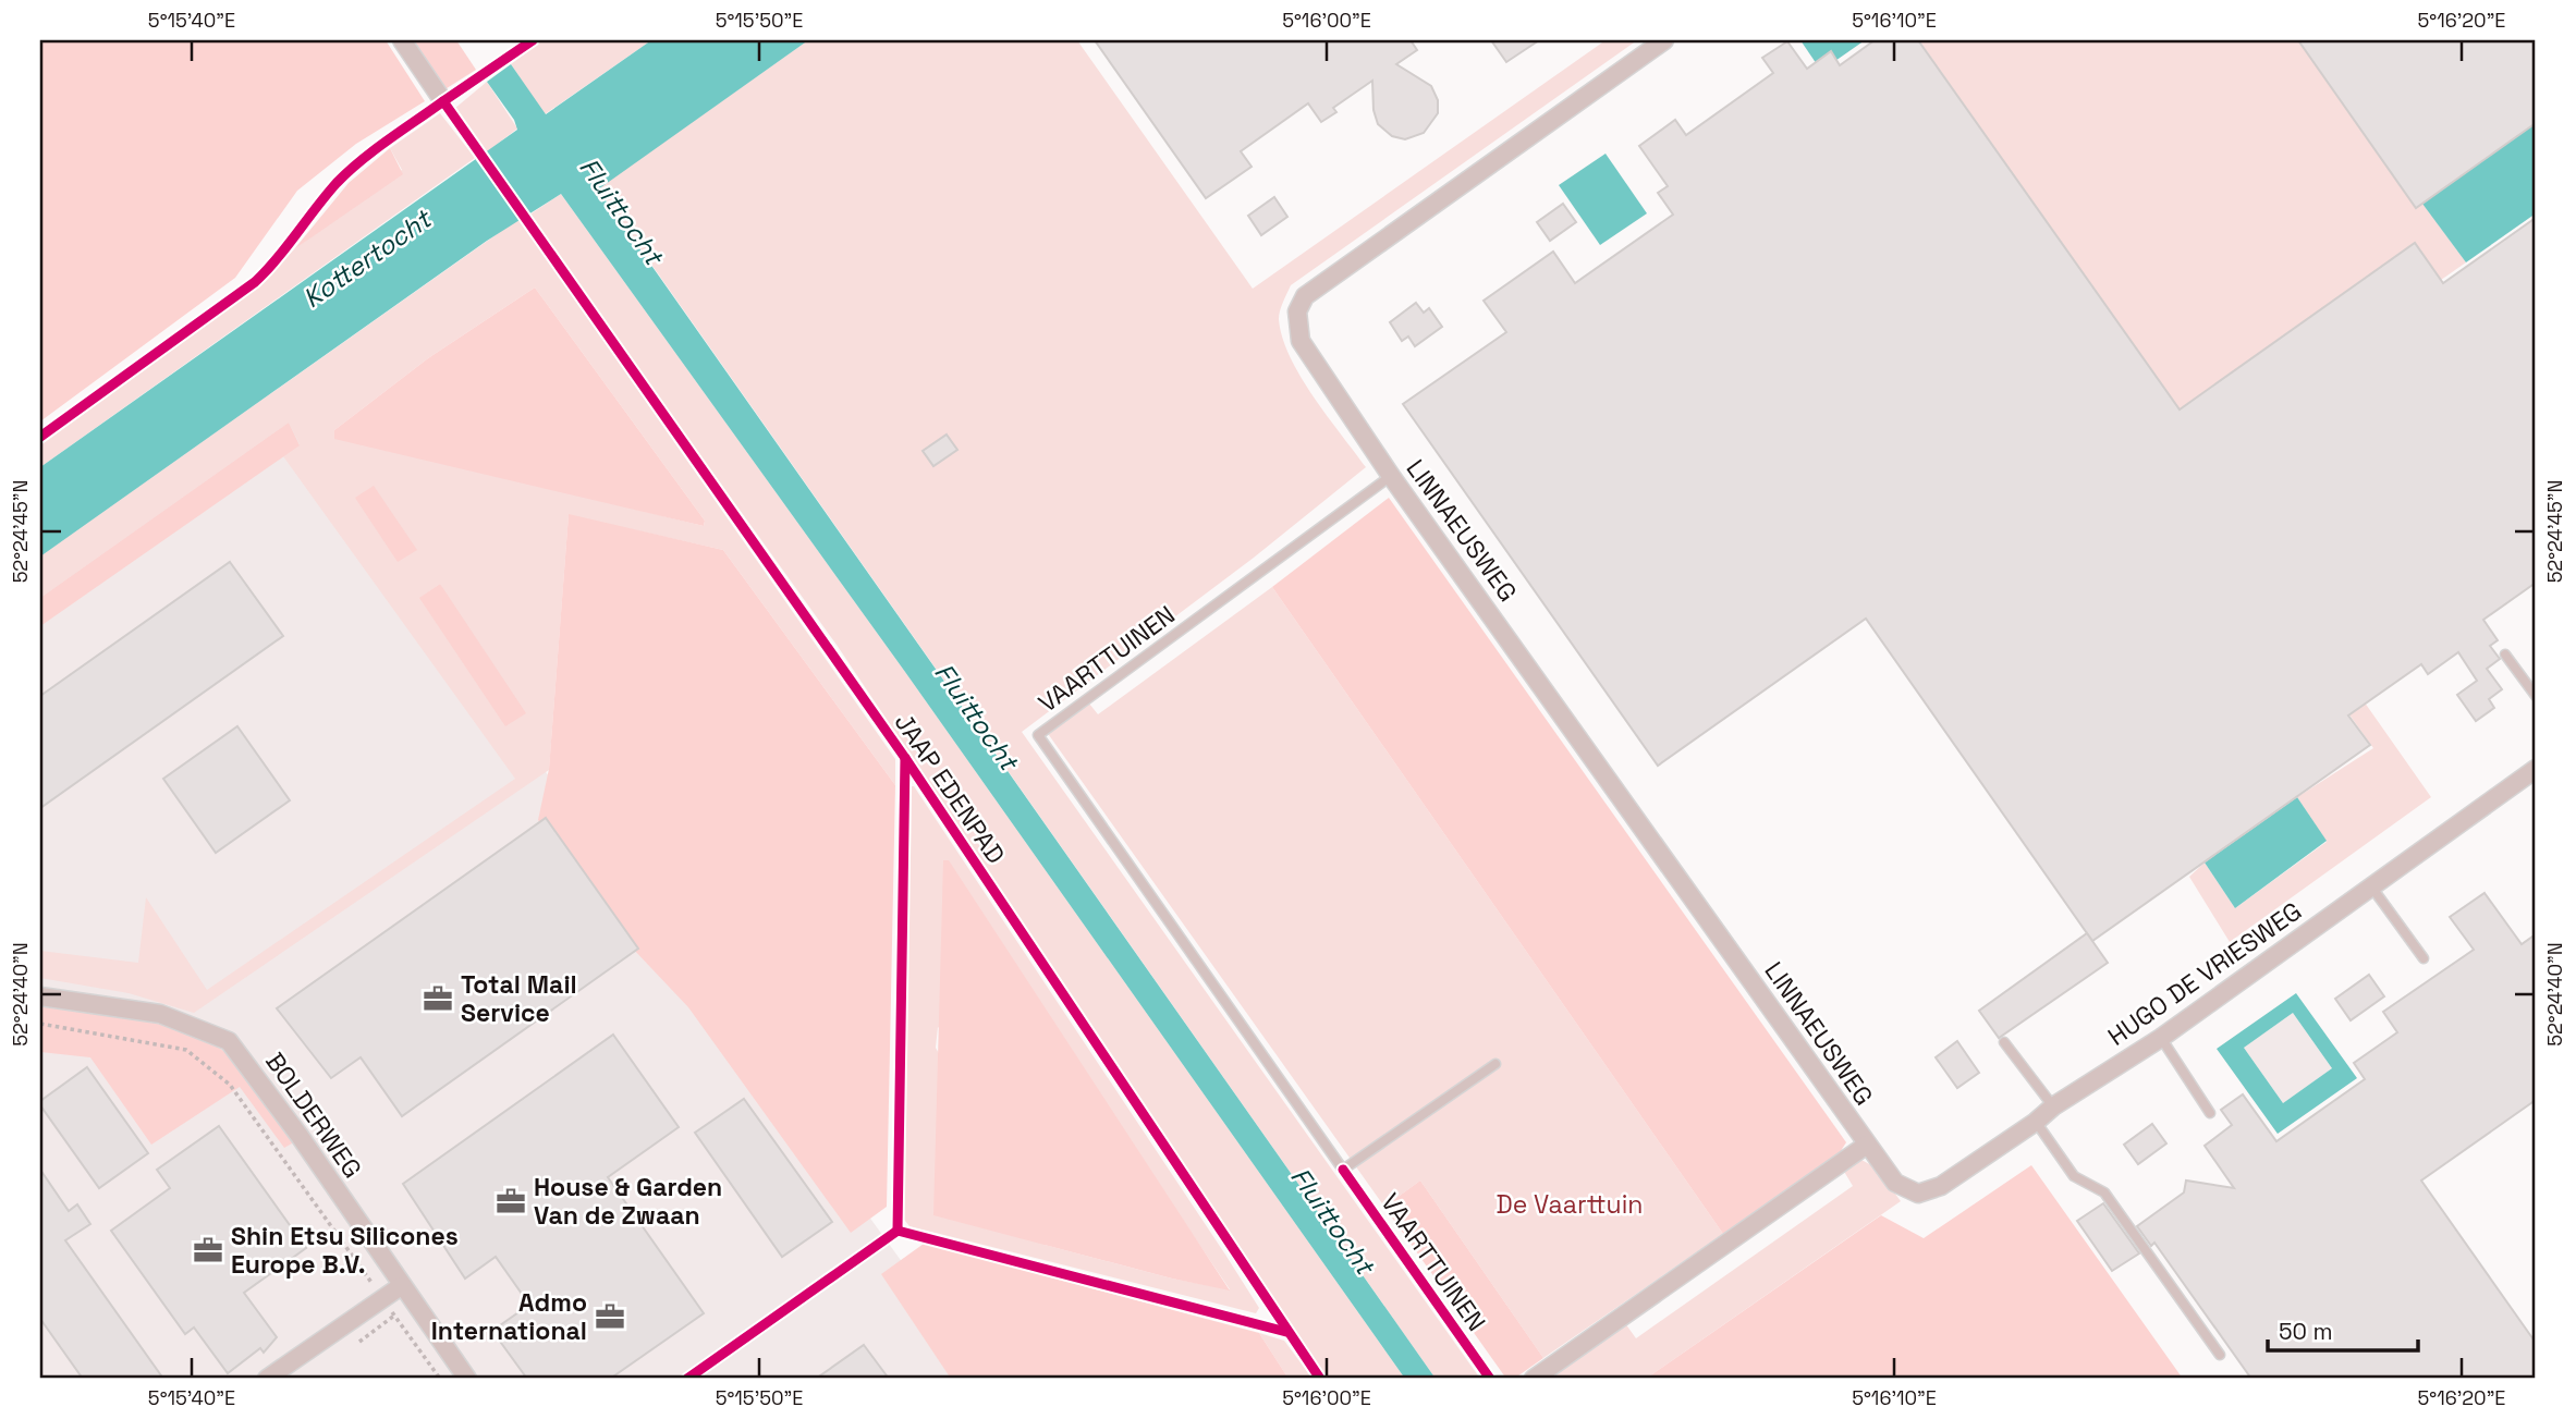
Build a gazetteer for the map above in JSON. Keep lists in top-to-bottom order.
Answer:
{
  "streets": {
    "street": ["LINNAEUSWEG", "HUGO DE VRIESWEG", "BOLDERWEG"],
    "lane": ["VAARTTUINEN"],
    "cycle path": ["JAAP EDENPAD"]
  },
  "crossings": [
    ["LINNAEUSWEG", "VAARTTUINEN"],
    ["LINNAEUSWEG", "HUGO DE VRIESWEG"]
  ],
  "water": ["Fluittocht", "Kottertocht"],
  "parks": ["De Vaarttuin"],
  "places": {
    "office": [
      "Total Mail Service",
      "House & Garden Van de Zwaan",
      "Shin Etsu Silicones Europe B.V.",
      "Admo International"
    ]
  },
  "scale_bar": "50 m",
  "coordinates": [
    "5°15'40\"E",
    "5°15'50\"E",
    "5°16'00\"E",
    "5°16'10\"E",
    "5°16'20\"E",
    "52°24'45\"N",
    "52°24'40\"N"
  ]
}
